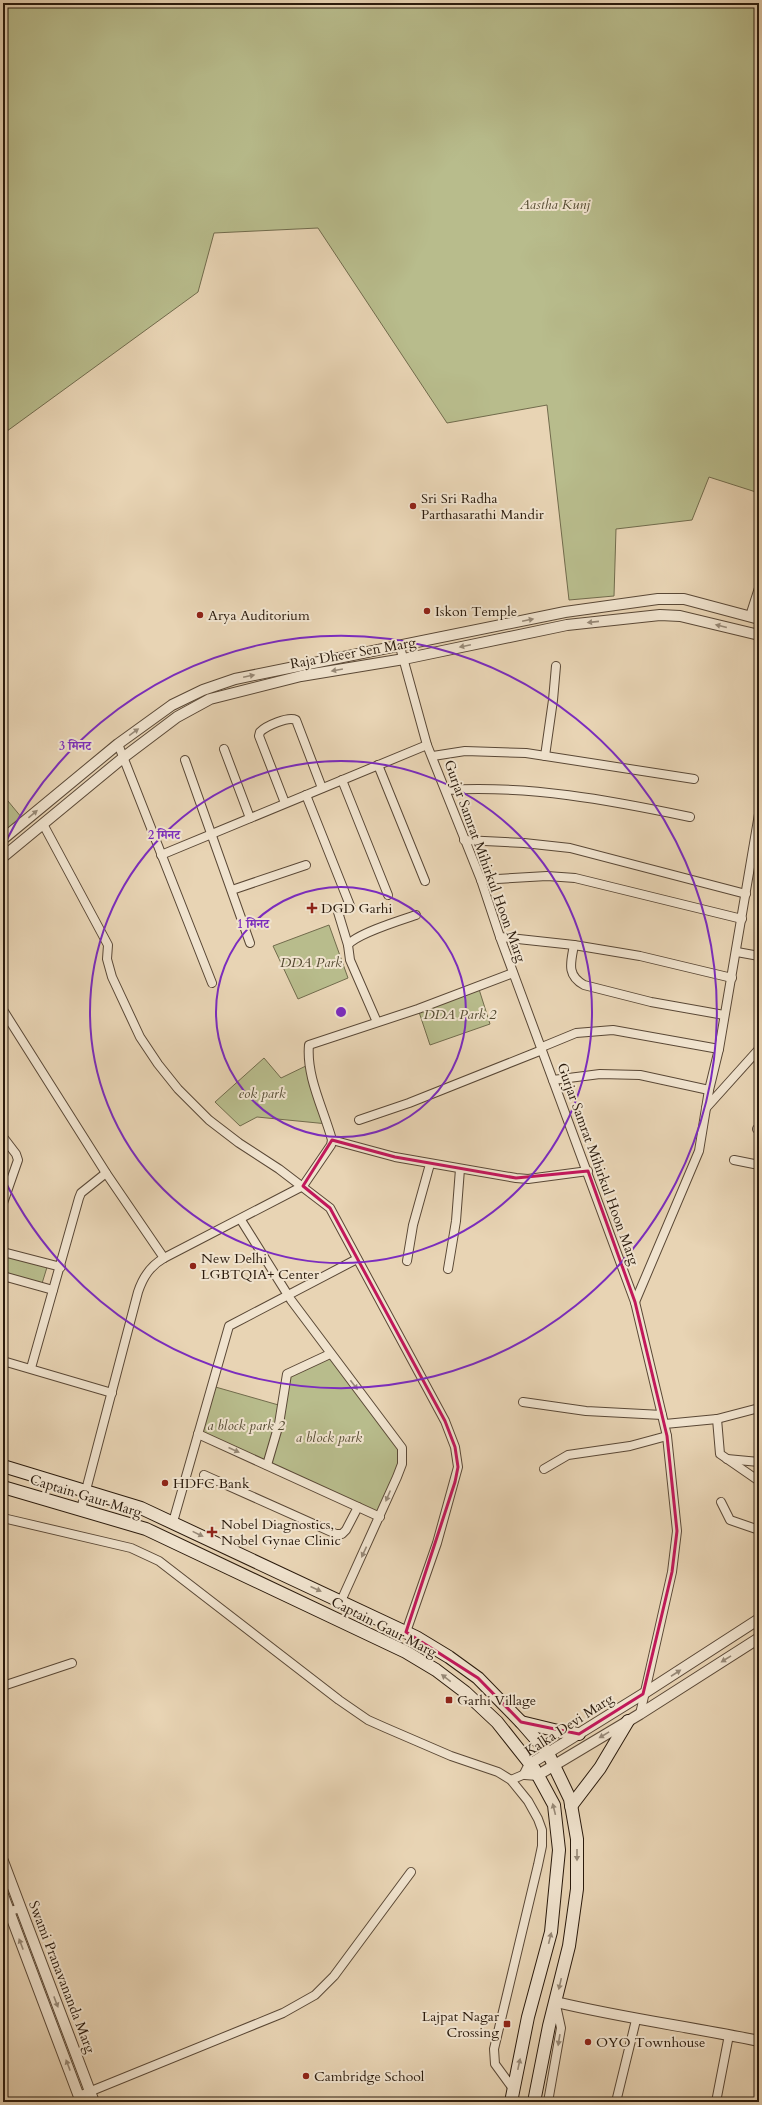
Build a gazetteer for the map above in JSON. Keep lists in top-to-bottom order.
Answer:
{
  "streets": {
    "main road": ["Captain Gaur Marg"],
    "street": [
      "Raja Dheer Sen Marg",
      "Gurjar Samrat Mihirkul Hoon Marg",
      "Kalka Devi Marg",
      "Swami Pranavananda Marg"
    ]
  },
  "crossings": [
    ["Raja Dheer Sen Marg", "Gurjar Samrat Mihirkul Hoon Marg"],
    ["Gurjar Samrat Mihirkul Hoon Marg", "Kalka Devi Marg"],
    ["Captain Gaur Marg", "Kalka Devi Marg"]
  ],
  "parks": [
    "Aastha Kunj",
    "DDA Park",
    "DDA Park 2",
    "eok park",
    "a block park 2",
    "a block park"
  ],
  "places": {
    "other": [
      "Sri Sri Radha Parthasarathi Mandir",
      "Iskon Temple",
      "Arya Auditorium",
      "New Delhi LGBTQIA+ Center",
      "HDFC Bank",
      "OYO Townhouse",
      "Cambridge School"
    ],
    "health": ["DGD Garhi", "Nobel Diagnostics, Nobel Gynae Clinic"],
    "transit": ["Garhi Village", "Lajpat Nagar Crossing"]
  },
  "rings": ["3 मिनट", "2 मिनट", "1 मिनट"]
}
